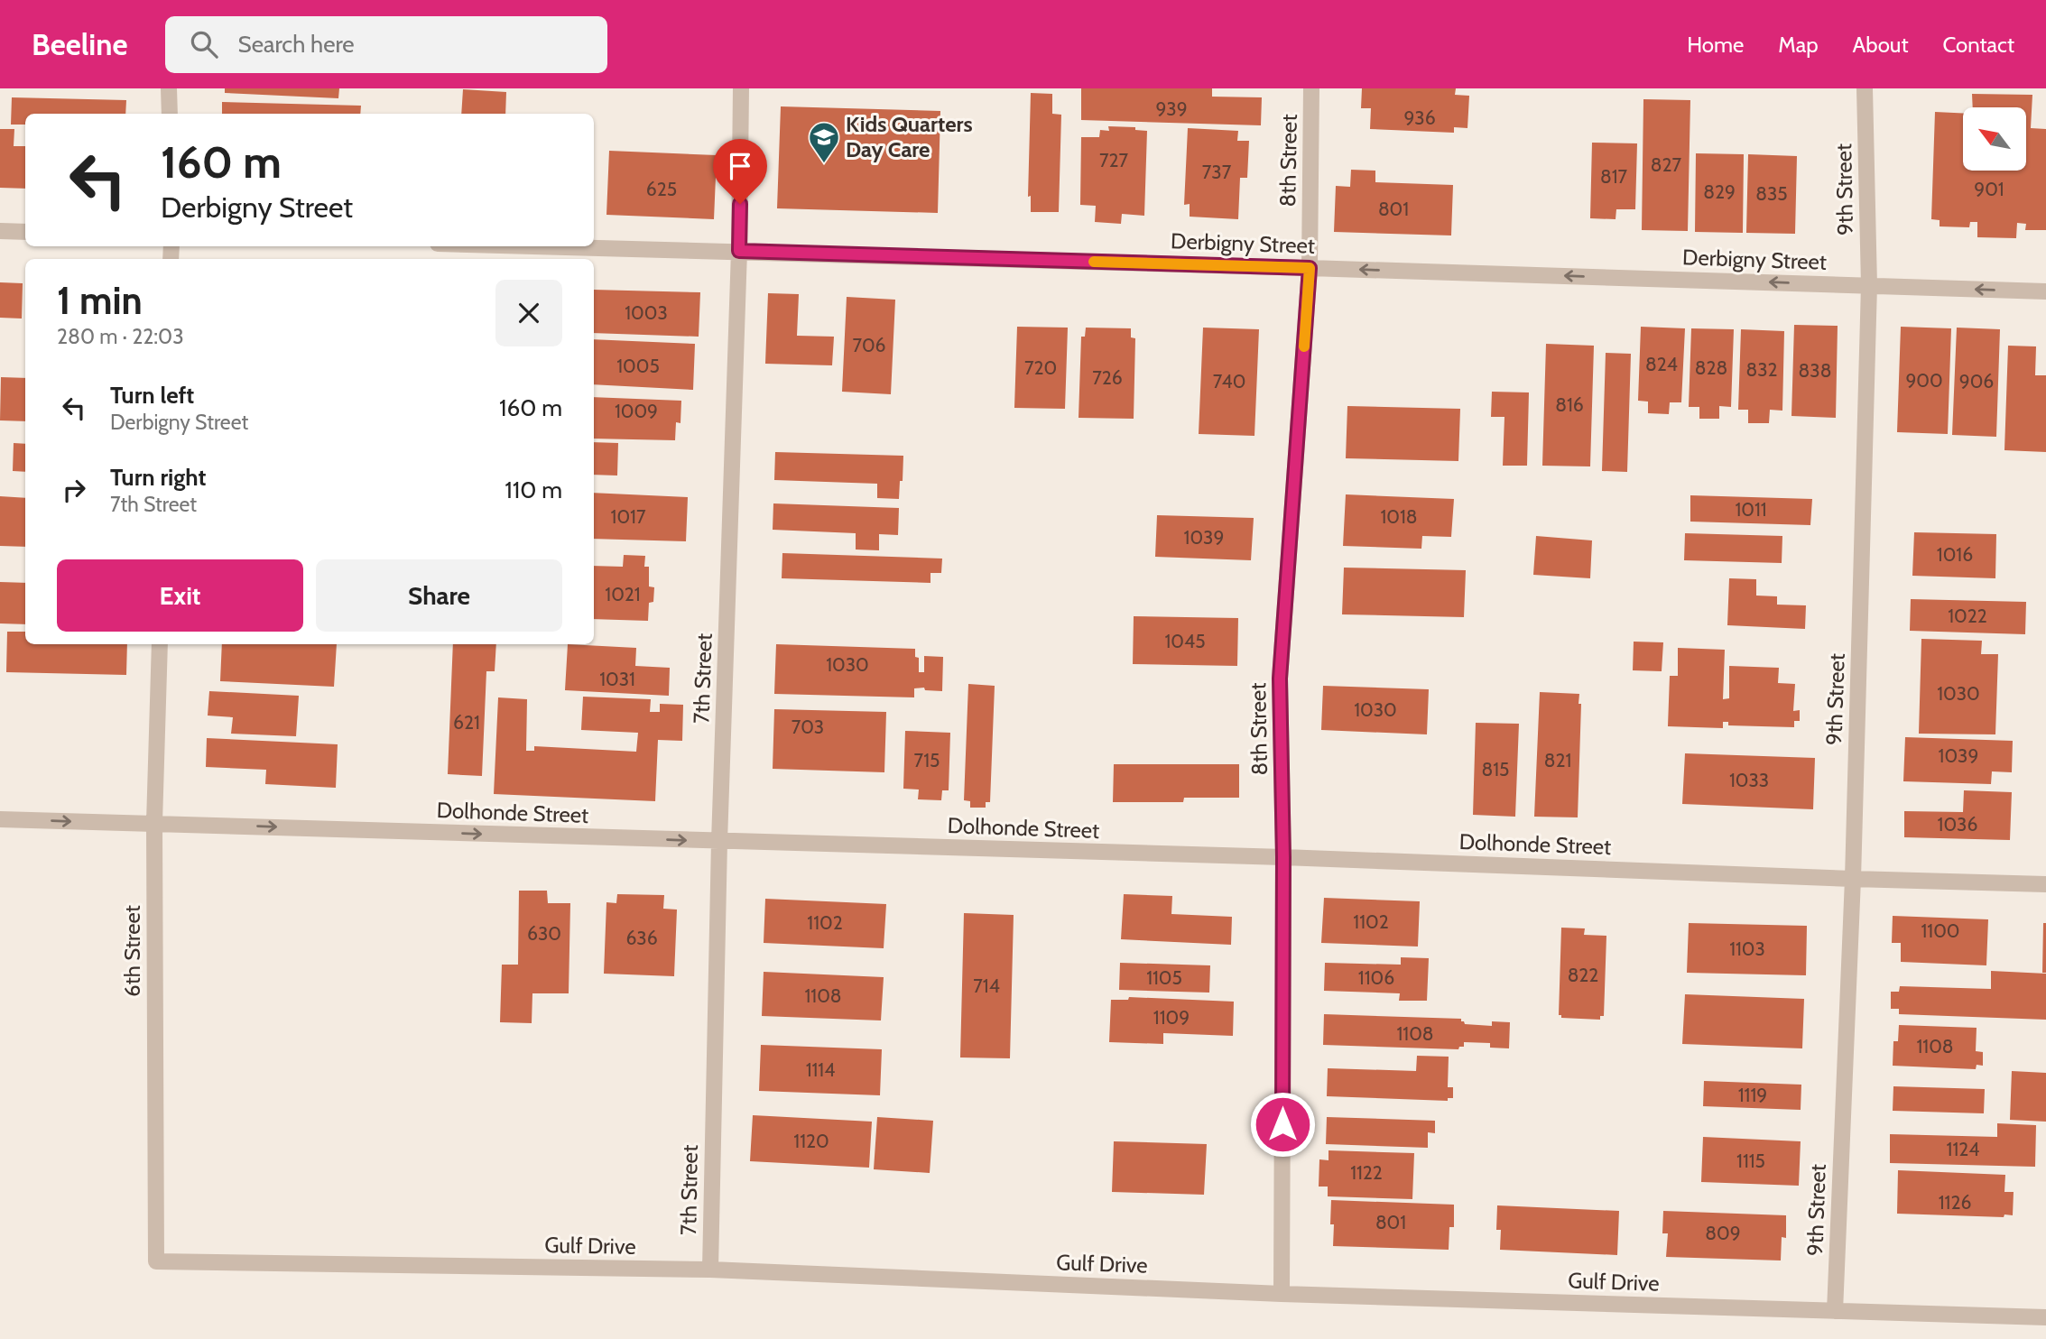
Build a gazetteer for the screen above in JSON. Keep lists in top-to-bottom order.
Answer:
{
  "streets": {
    "street": [
      "8th Street",
      "9th Street",
      "Derbigny Street",
      "7th Street",
      "Dolhonde Street",
      "6th Street",
      "Gulf Drive"
    ]
  },
  "crossings": [
    ["8th Street", "Derbigny Street"],
    ["8th Street", "Dolhonde Street"],
    ["8th Street", "Gulf Drive"],
    ["9th Street", "Derbigny Street"],
    ["9th Street", "Dolhonde Street"],
    ["9th Street", "Gulf Drive"],
    ["Derbigny Street", "7th Street"],
    ["7th Street", "Dolhonde Street"],
    ["7th Street", "Gulf Drive"],
    ["Dolhonde Street", "6th Street"],
    ["6th Street", "Gulf Drive"]
  ],
  "one_way": ["Derbigny Street", "Dolhonde Street"],
  "places": {
    "school or university": ["Kids Quarters Day Care"]
  },
  "house_numbers": [
    "939",
    "936",
    "727",
    "827",
    "737",
    "817",
    "625",
    "901",
    "829",
    "835",
    "801",
    "1003",
    "706",
    "824",
    "1005",
    "720",
    "828",
    "832",
    "838",
    "726",
    "900",
    "740",
    "906",
    "816",
    "1009",
    "1011",
    "1017",
    "1018",
    "1039",
    "1016",
    "1021",
    "1022",
    "1045",
    "1030",
    "1031",
    "1030",
    "1030",
    "621",
    "703",
    "1039",
    "715",
    "821",
    "815",
    "1033",
    "1036",
    "1102",
    "1102",
    "1100",
    "630",
    "636",
    "1103",
    "822",
    "1105",
    "1106",
    "714",
    "1108",
    "1109",
    "1108",
    "1108",
    "1114",
    "1119",
    "1120",
    "1124",
    "1115",
    "1122",
    "1126",
    "801",
    "809"
  ],
  "north": "top left",
  "page": {
    "header": "Beeline",
    "search": "Search here",
    "nav": [
      "Home",
      "Map",
      "About",
      "Contact"
    ],
    "turn": ["160 m", "Derbigny Street"],
    "heading": ["1 min", "280 m · 22:03"],
    "list": [
      {
        "name": "Turn left",
        "note": "Derbigny Street",
        "value": "160 m"
      },
      {
        "name": "Turn right",
        "note": "7th Street",
        "value": "110 m"
      }
    ],
    "buttons": ["Exit", "Share"]
  }
}
